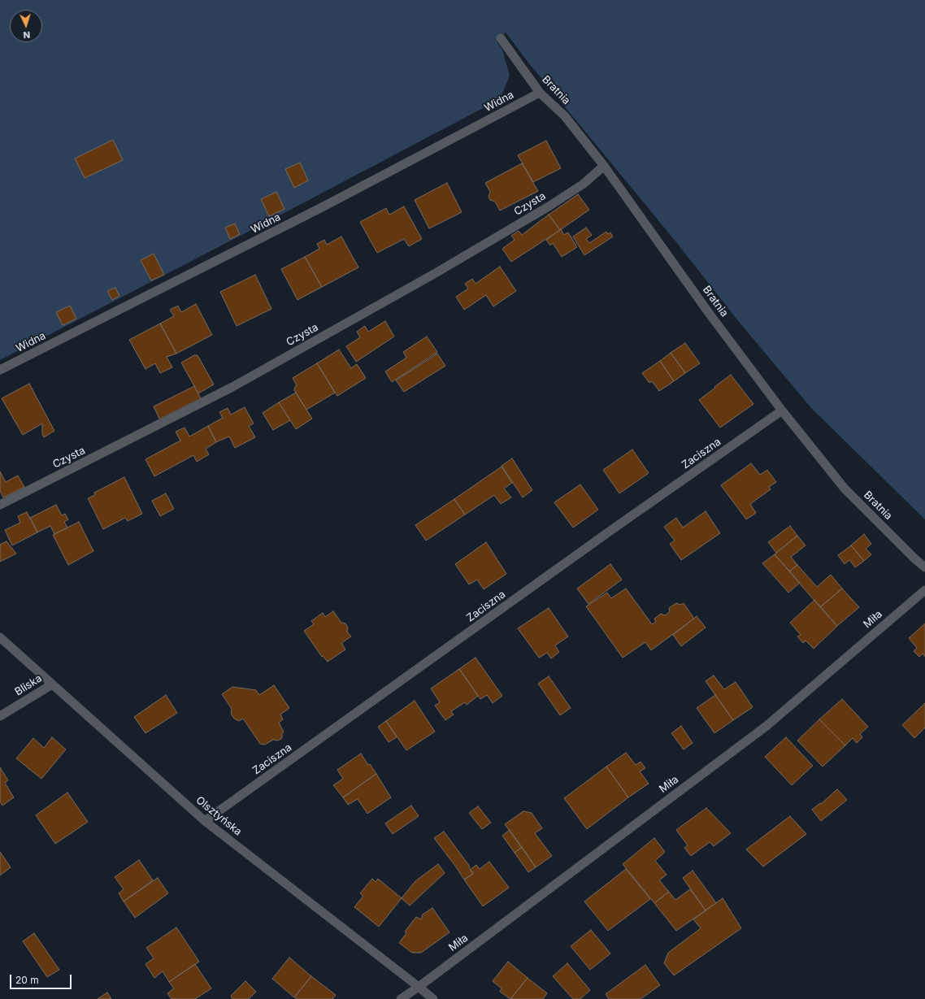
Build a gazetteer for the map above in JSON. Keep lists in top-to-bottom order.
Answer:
{
  "streets": {
    "street": [
      "Bratnia",
      "Widna",
      "Czysta",
      "Zaciszna",
      "Miła",
      "Bliska",
      "Olsztyńska"
    ]
  },
  "crossings": [
    ["Bratnia", "Widna"],
    ["Bratnia", "Czysta"],
    ["Bratnia", "Zaciszna"],
    ["Zaciszna", "Olsztyńska"],
    ["Miła", "Olsztyńska"],
    ["Bliska", "Olsztyńska"]
  ],
  "scale_bar": "20 m",
  "north": "bottom"
}
